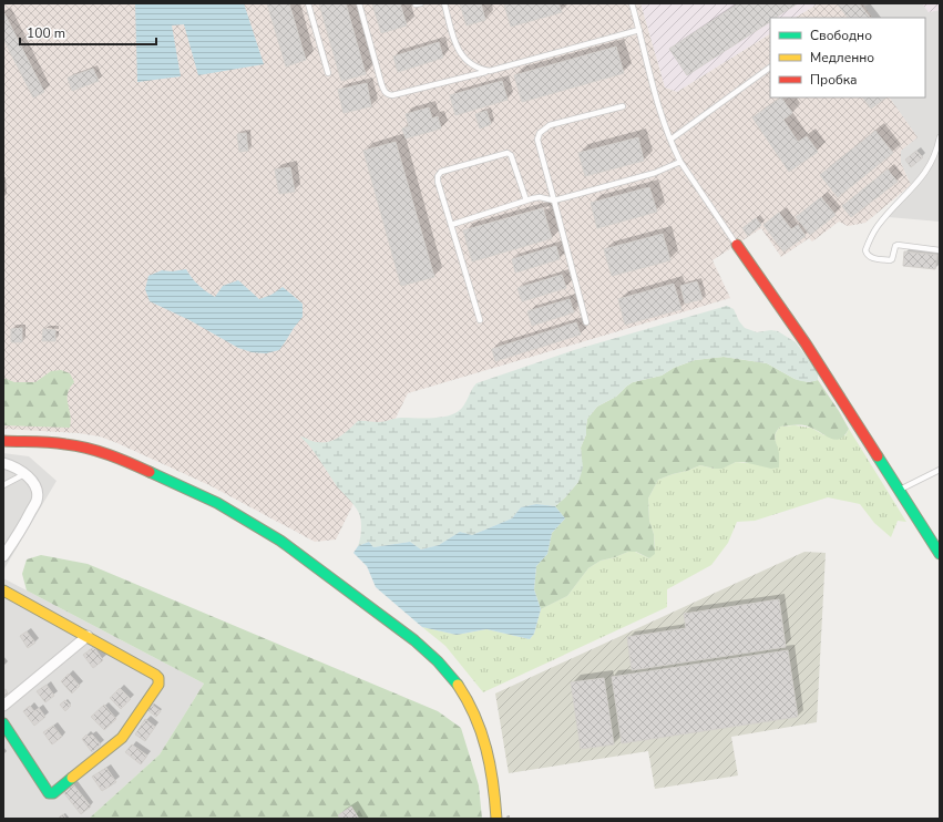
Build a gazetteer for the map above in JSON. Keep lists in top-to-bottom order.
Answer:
{
  "legend": ["Свободно", "Медленно", "Пробка"],
  "scale_bar": "100 m"
}
